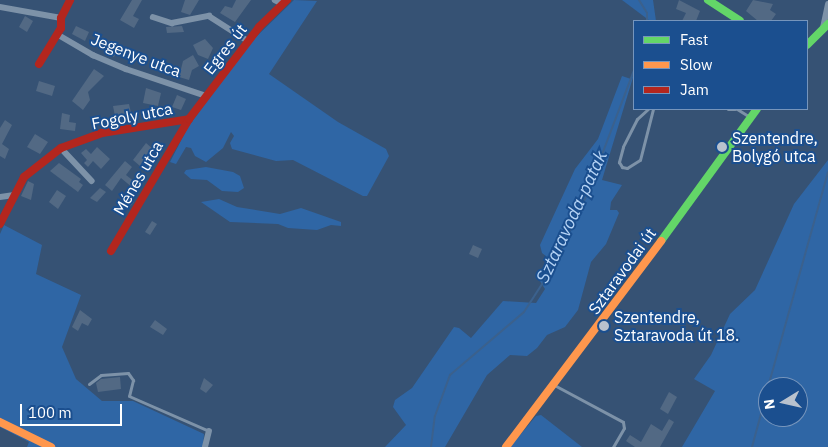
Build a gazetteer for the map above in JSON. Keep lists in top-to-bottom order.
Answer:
{
  "streets": {
    "street": [
      "Egres út",
      "Jegenye utca",
      "Fogoly utca",
      "Ménes utca",
      "Sztaravodai út"
    ]
  },
  "crossings": [
    ["Egres út", "Jegenye utca"],
    ["Egres út", "Fogoly utca"],
    ["Egres út", "Ménes utca"],
    ["Fogoly utca", "Ménes utca"]
  ],
  "water": ["Sztaravoda-patak"],
  "places": ["Szentendre, Bolygó utca", "Szentendre, Sztaravoda út 18."],
  "legend": ["Fast", "Slow", "Jam"],
  "scale_bar": "100 m",
  "north": "left"
}
